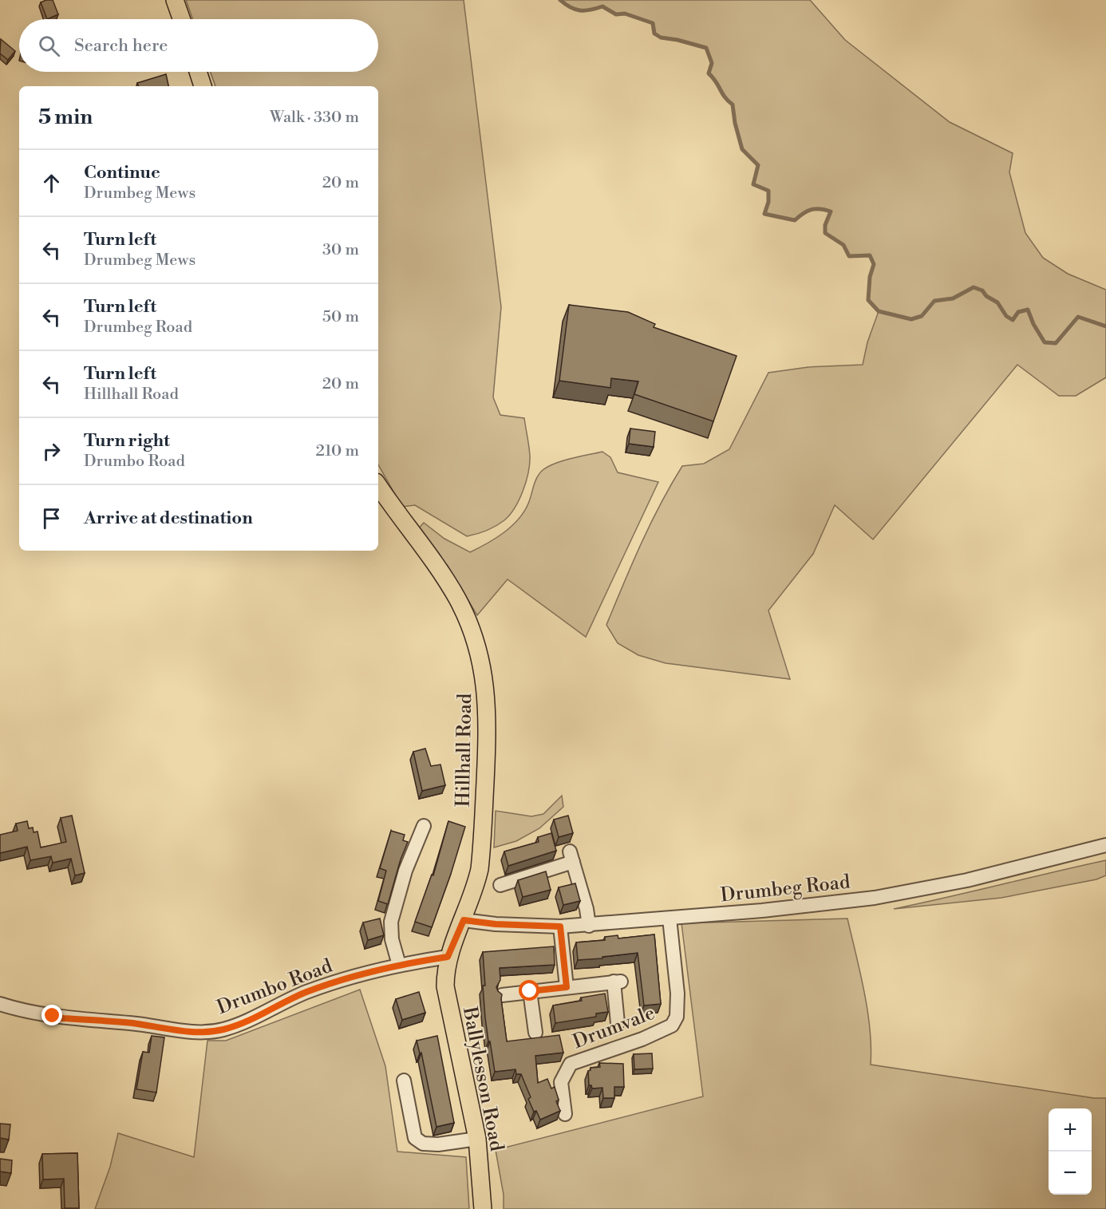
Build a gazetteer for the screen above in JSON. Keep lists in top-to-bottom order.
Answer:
{
  "streets": {
    "main road": ["Hillhall Road", "Ballylesson Road"],
    "street": ["Drumbeg Road", "Drumbo Road", "Drumvale"]
  },
  "crossings": [
    ["Hillhall Road", "Drumbeg Road"],
    ["Hillhall Road", "Drumbo Road"],
    ["Hillhall Road", "Ballylesson Road"],
    ["Drumbeg Road", "Drumvale"],
    ["Drumbo Road", "Ballylesson Road"]
  ],
  "page": {
    "search": "Search here",
    "heading": ["5 min", "Walk · 330 m"],
    "list": [
      ["Continue", "Drumbeg Mews", "20 m"],
      ["Turn left", "Drumbeg Mews", "30 m"],
      ["Turn left", "Drumbeg Road", "50 m"],
      ["Turn left", "Hillhall Road", "20 m"],
      ["Turn right", "Drumbo Road", "210 m"],
      "Arrive at destination"
    ],
    "map_buttons": ["+", "−"]
  }
}
